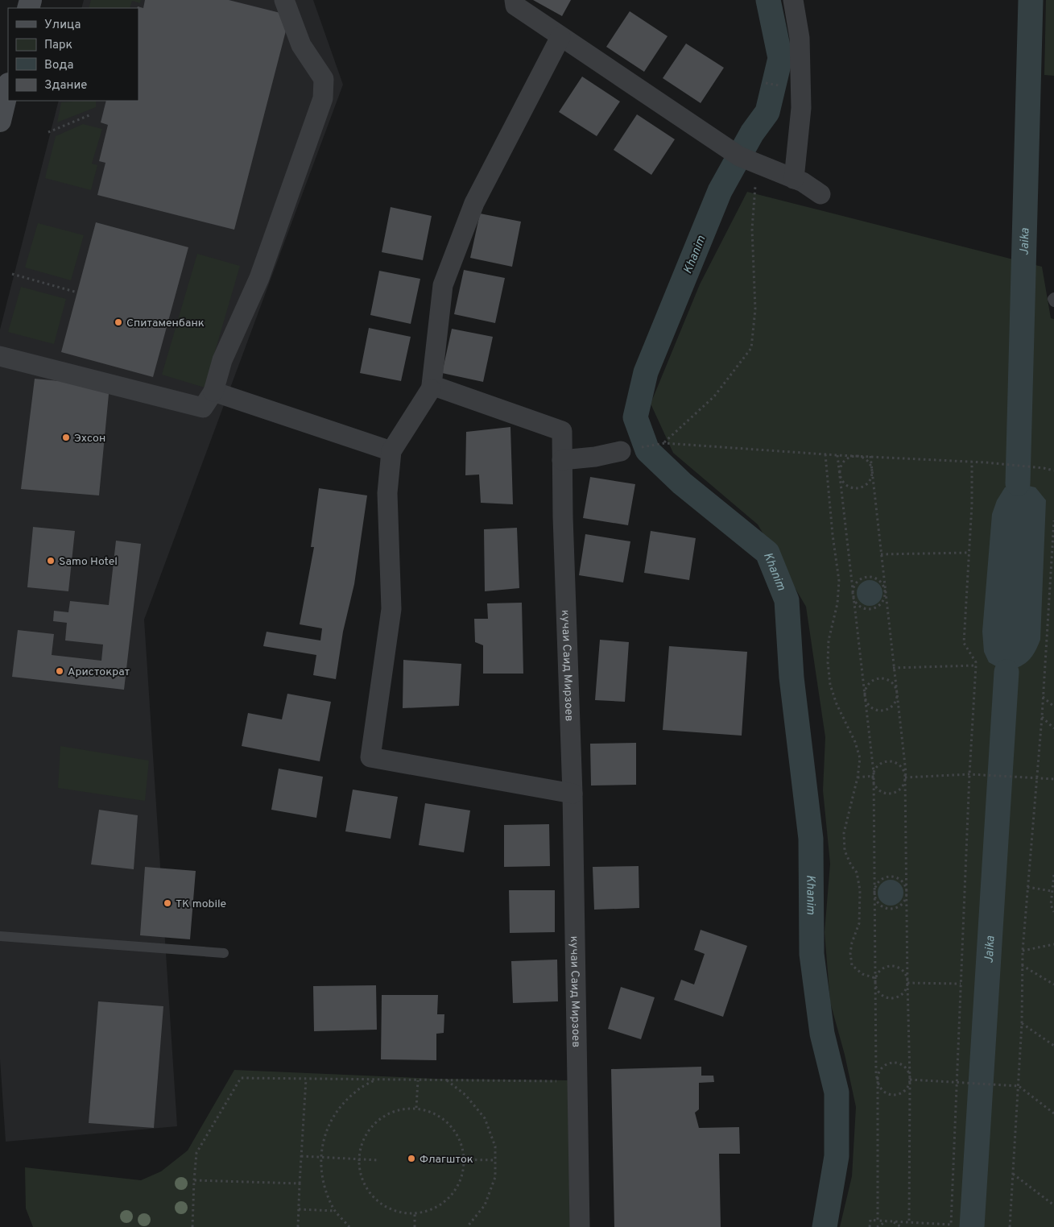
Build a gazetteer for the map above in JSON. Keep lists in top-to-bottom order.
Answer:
{
  "streets": {
    "street": ["кучаи Саид Мирзоев"]
  },
  "water": ["Jaika", "Khanim"],
  "places": [
    "Спитаменбанк",
    "Эхсон",
    "Samo Hotel",
    "Аристократ",
    "TK mobile",
    "Флагшток"
  ],
  "legend": [
    "Улица",
    "Парк",
    "Вода",
    "Здание"
  ]
}
